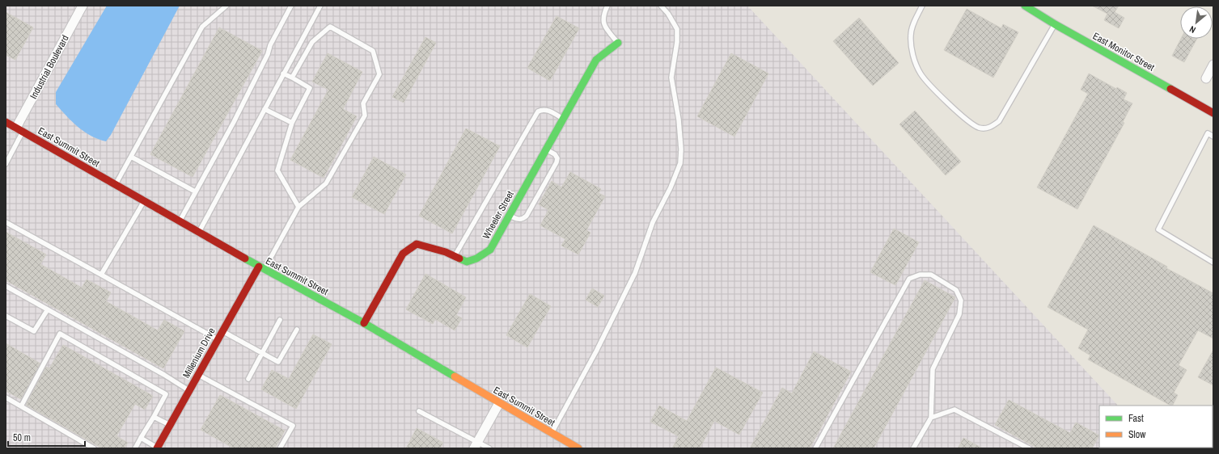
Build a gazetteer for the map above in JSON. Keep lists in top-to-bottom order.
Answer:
{
  "streets": {
    "street": [
      "East Monitor Street",
      "Industrial Boulevard",
      "East Summit Street",
      "Wheeler Street",
      "Millenium Drive"
    ]
  },
  "crossings": [
    ["Industrial Boulevard", "East Summit Street"],
    ["East Summit Street", "Wheeler Street"],
    ["East Summit Street", "Millenium Drive"]
  ],
  "legend": ["Fast", "Slow"],
  "scale_bar": "50 m",
  "north": "bottom left"
}
